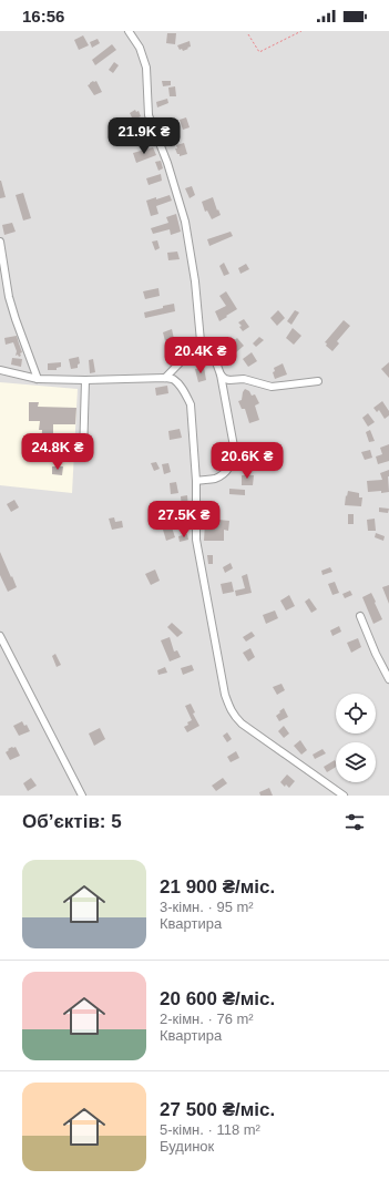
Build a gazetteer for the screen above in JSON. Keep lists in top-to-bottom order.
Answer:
{
  "page": {
    "status": "16:56",
    "price": [
      "21.9K ₴",
      "20.4K ₴",
      "24.8K ₴",
      "20.6K ₴",
      "27.5K ₴"
    ],
    "heading": "Об’єктів: 5",
    "list": [
      {
        "name": "21 900 ₴/міс.",
        "note": "3-кімн. · 95 m² · Квартира"
      },
      {
        "name": "20 600 ₴/міс.",
        "note": "2-кімн. · 76 m² · Квартира"
      },
      {
        "name": "27 500 ₴/міс.",
        "note": "5-кімн. · 118 m² · Будинок"
      }
    ]
  }
}
